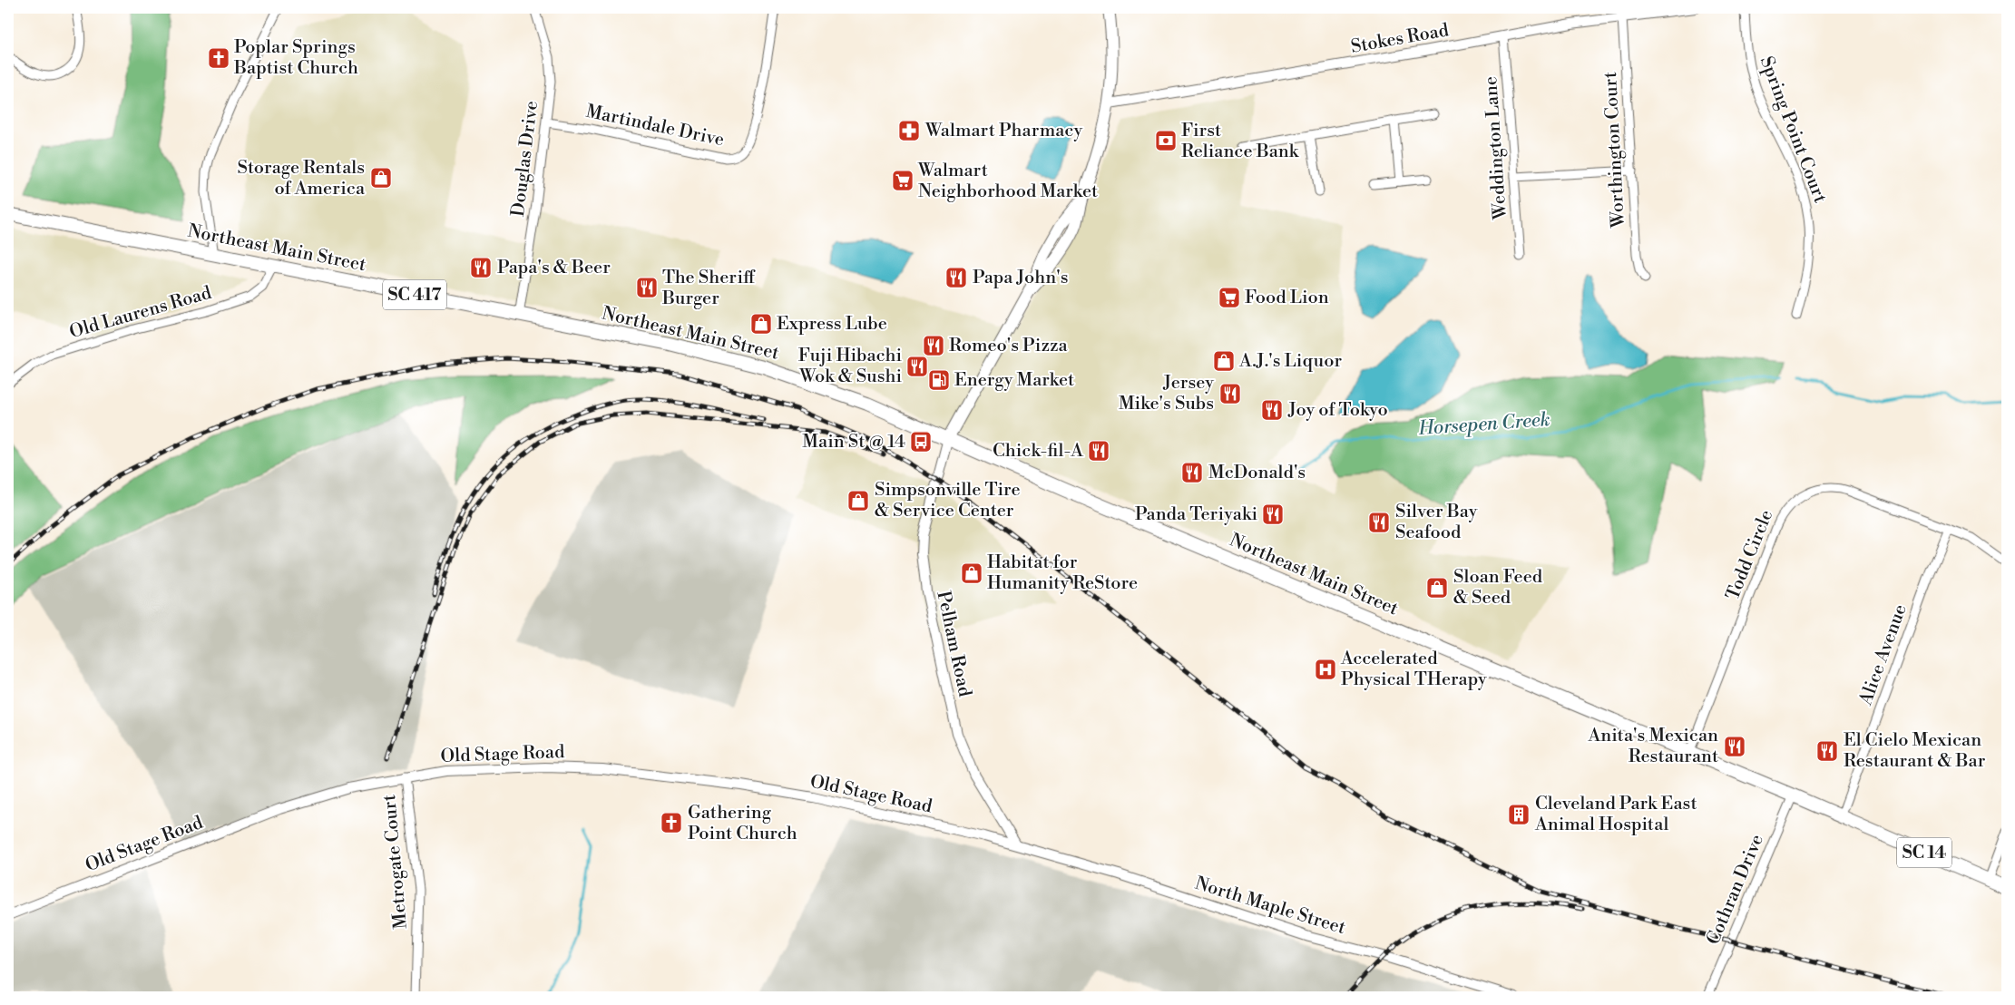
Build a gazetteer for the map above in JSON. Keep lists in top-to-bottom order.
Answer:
{
  "streets": {
    "main road": ["Northeast Main Street", "SC 417", "SC 14"],
    "street": [
      "Stokes Road",
      "Martindale Drive",
      "Spring Point Court",
      "Weddington Lane",
      "Worthington Court",
      "Douglas Drive",
      "Old Laurens Road",
      "Todd Circle",
      "Pelham Road",
      "Alice Avenue",
      "Old Stage Road",
      "Metrogate Court",
      "Cothran Drive",
      "North Maple Street"
    ]
  },
  "crossings": [
    ["Stokes Road", "Weddington Lane"],
    ["Stokes Road", "Worthington Court"],
    ["Martindale Drive", "Douglas Drive"],
    ["Douglas Drive", "Northeast Main Street"],
    ["Northeast Main Street", "Old Laurens Road"],
    ["Northeast Main Street", "Todd Circle"],
    ["Northeast Main Street", "Pelham Road"],
    ["Northeast Main Street", "Alice Avenue"],
    ["Northeast Main Street", "Cothran Drive"],
    ["Todd Circle", "Alice Avenue"],
    ["Pelham Road", "Old Stage Road"],
    ["Pelham Road", "North Maple Street"],
    ["Old Stage Road", "Metrogate Court"],
    ["Old Stage Road", "North Maple Street"]
  ],
  "water": ["Horsepen Creek"],
  "places": {
    "church": ["Poplar Springs Baptist Church", "Gathering Point Church"],
    "pharmacy": ["Walmart Pharmacy"],
    "bank": ["First Reliance Bank"],
    "shop": [
      "Storage Rentals of America",
      "Express Lube",
      "A.J.'s Liquor",
      "Simpsonville Tire & Service Center",
      "Habitat for Humanity ReStore",
      "Sloan Feed & Seed"
    ],
    "supermarket": ["Walmart Neighborhood Market", "Food Lion"],
    "restaurant": [
      "Papa's & Beer",
      "Papa John's",
      "The Sheriff Burger",
      "Romeo's Pizza",
      "Fuji Hibachi Wok & Sushi",
      "Jersey Mike's Subs",
      "Joy of Tokyo",
      "Chick-fil-A",
      "McDonald's",
      "Panda Teriyaki",
      "Silver Bay Seafood",
      "Anita's Mexican Restaurant",
      "El Cielo Mexican Restaurant & Bar"
    ],
    "fuel station": ["Energy Market"],
    "bus stop": ["Main St @ 14"],
    "hospital": ["Accelerated Physical THerapy"],
    "building": ["Cleveland Park East Animal Hospital"]
  }
}
